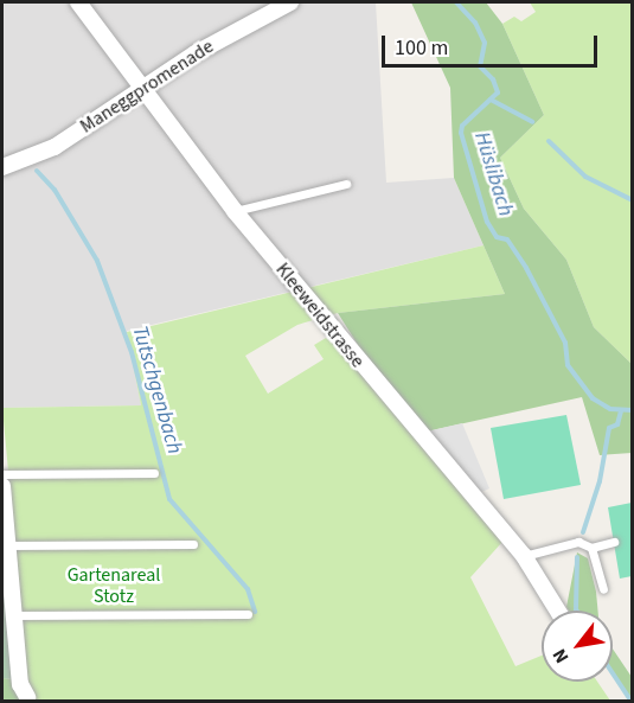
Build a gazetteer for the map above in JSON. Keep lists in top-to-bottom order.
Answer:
{
  "streets": {
    "street": ["Maneggpromenade", "Kleeweidstrasse"]
  },
  "crossings": [
    ["Maneggpromenade", "Kleeweidstrasse"]
  ],
  "water": ["Hüslibach", "Tutschgenbach"],
  "parks": ["Gartenareal Stotz"],
  "scale_bar": "100 m",
  "north": "bottom left"
}
